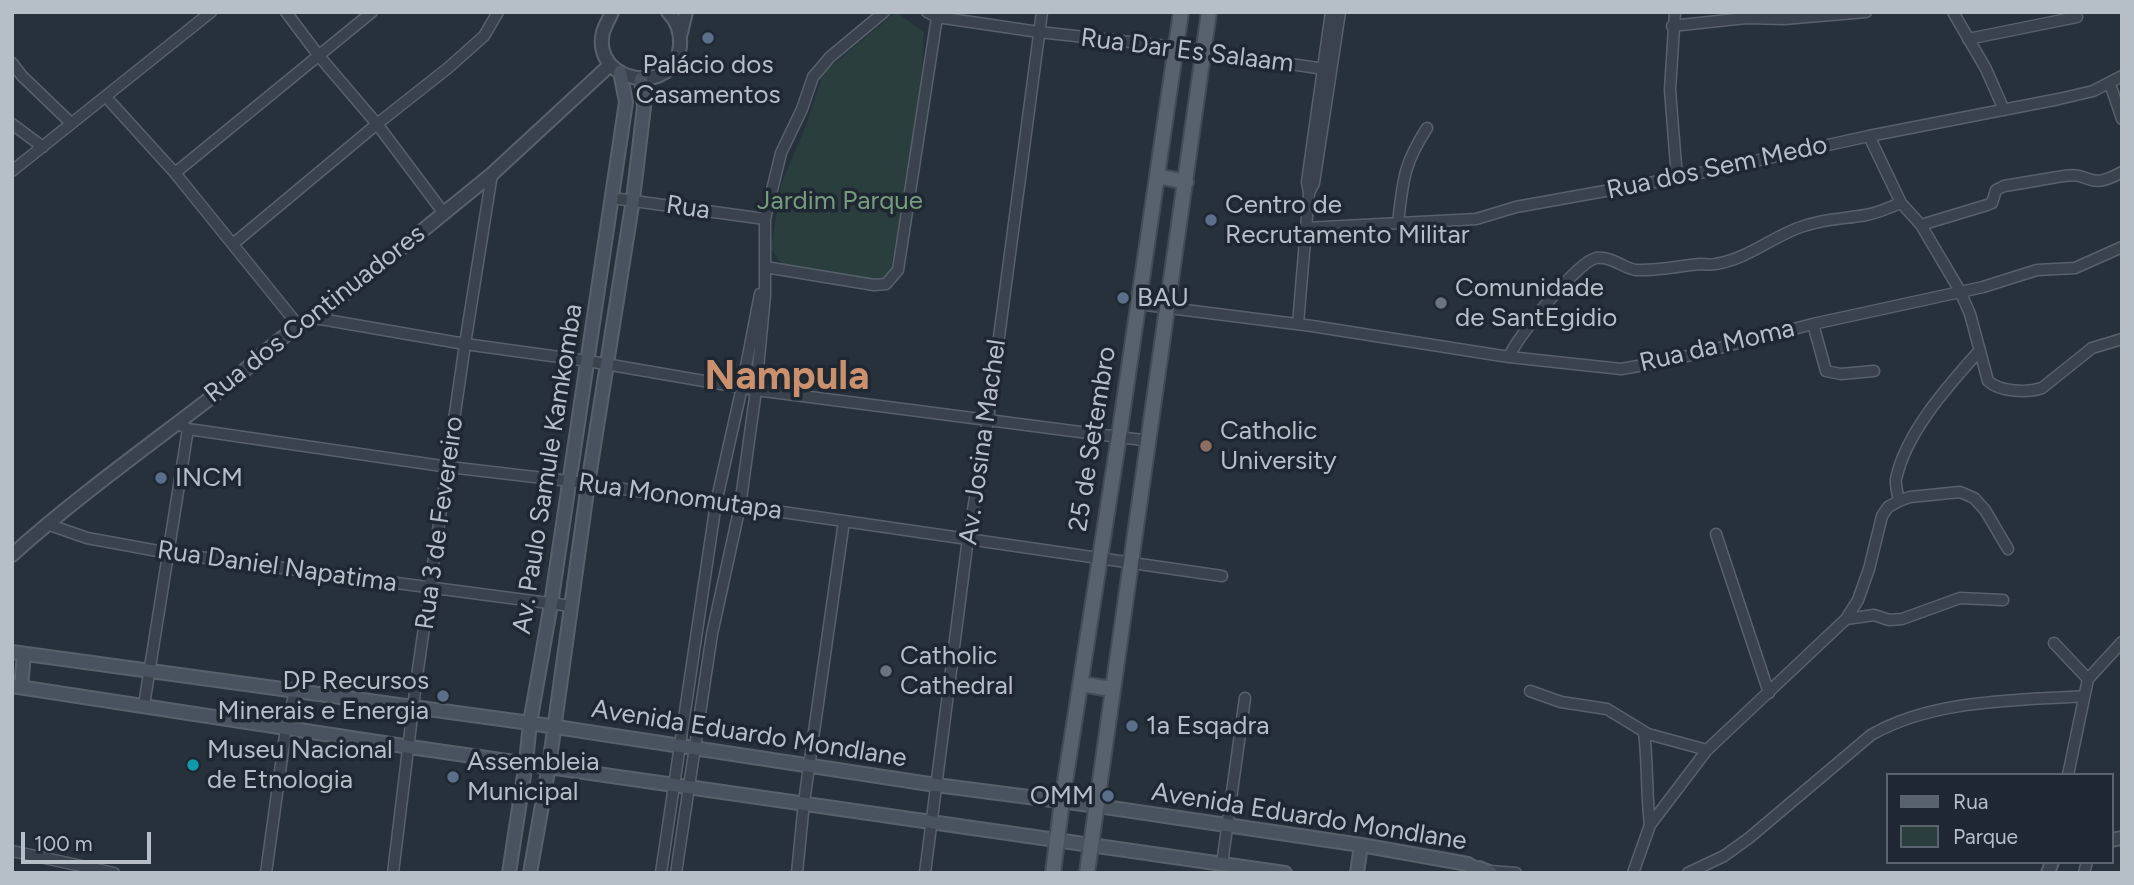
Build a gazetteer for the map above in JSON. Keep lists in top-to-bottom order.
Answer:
{
  "streets": {
    "main road": ["25 de Setembro", "Av. Paulo Samule Kamkomba", "Avenida Eduardo Mondlane"],
    "street": [
      "Rua Dar Es Salaam",
      "Rua dos Sem Medo",
      "Rua",
      "Rua dos Continuadores",
      "Rua da Moma",
      "Av. Josina Machel",
      "Rua Monomutapa",
      "Rua 3 de Fevereiro",
      "Rua Daniel Napatima"
    ]
  },
  "crossings": [
    ["Rua Dar Es Salaam", "25 de Setembro"],
    ["Rua Dar Es Salaam", "Av. Josina Machel"],
    ["Rua", "Av. Paulo Samule Kamkomba"],
    ["Rua dos Continuadores", "Av. Paulo Samule Kamkomba"],
    ["Rua dos Continuadores", "Rua Monomutapa"],
    ["Rua dos Continuadores", "Rua 3 de Fevereiro"],
    ["Rua dos Continuadores", "Rua Daniel Napatima"],
    ["Rua da Moma", "25 de Setembro"],
    ["25 de Setembro", "Rua Monomutapa"],
    ["25 de Setembro", "Avenida Eduardo Mondlane"],
    ["Av. Josina Machel", "Rua Monomutapa"],
    ["Av. Josina Machel", "Avenida Eduardo Mondlane"],
    ["Av. Paulo Samule Kamkomba", "Rua Monomutapa"],
    ["Av. Paulo Samule Kamkomba", "Rua Daniel Napatima"],
    ["Av. Paulo Samule Kamkomba", "Avenida Eduardo Mondlane"],
    ["Rua Monomutapa", "Rua 3 de Fevereiro"],
    ["Rua 3 de Fevereiro", "Rua Daniel Napatima"],
    ["Rua 3 de Fevereiro", "Avenida Eduardo Mondlane"]
  ],
  "districts": ["Nampula"],
  "parks": ["Jardim Parque"],
  "places": [
    "Palácio dos Casamentos",
    "Centro de Recrutamento Militar",
    "BAU",
    "Comunidade de SantEgidio",
    "Catholic University",
    "INCM",
    "Catholic Cathedral",
    "DP Recursos Minerais e Energia",
    "1a Esqadra",
    "Museu Nacional de Etnologia",
    "Assembleia Municipal",
    "OMM"
  ],
  "legend": ["Rua", "Parque"],
  "scale_bar": "100 m"
}
